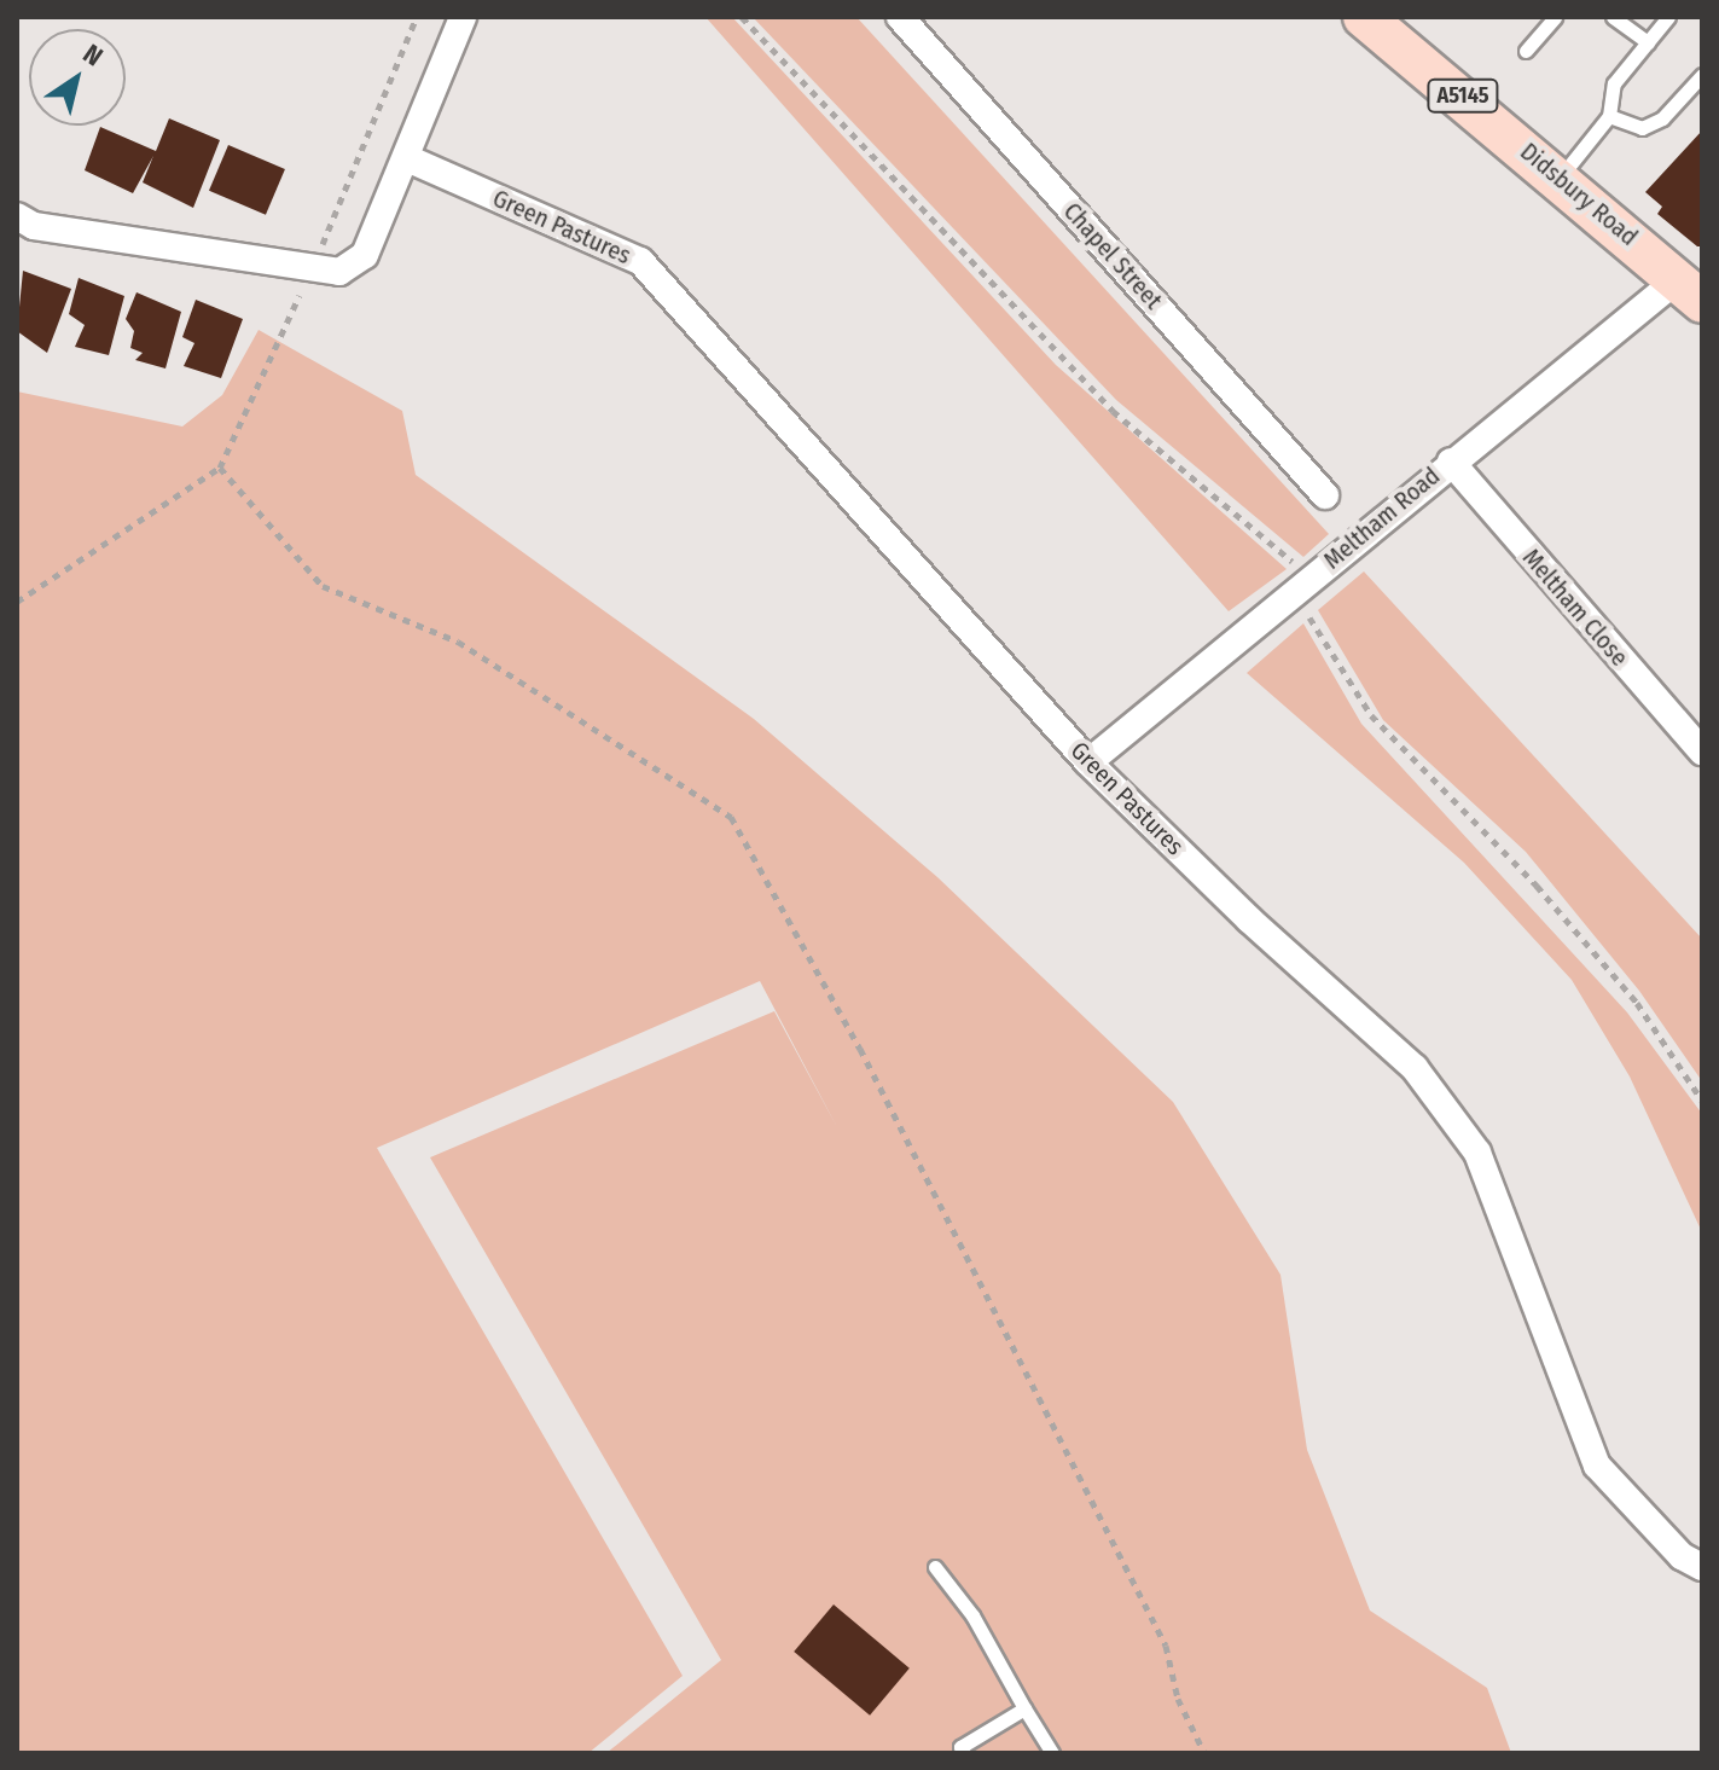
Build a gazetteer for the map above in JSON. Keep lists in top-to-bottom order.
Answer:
{
  "streets": {
    "main road": ["A5145", "Didsbury Road"],
    "street": [
      "Green Pastures",
      "Chapel Street",
      "Meltham Road",
      "Meltham Close"
    ]
  },
  "crossings": [
    ["Didsbury Road", "Meltham Road"],
    ["Green Pastures", "Meltham Road"],
    ["Meltham Road", "Meltham Close"]
  ],
  "north": "top right"
}
